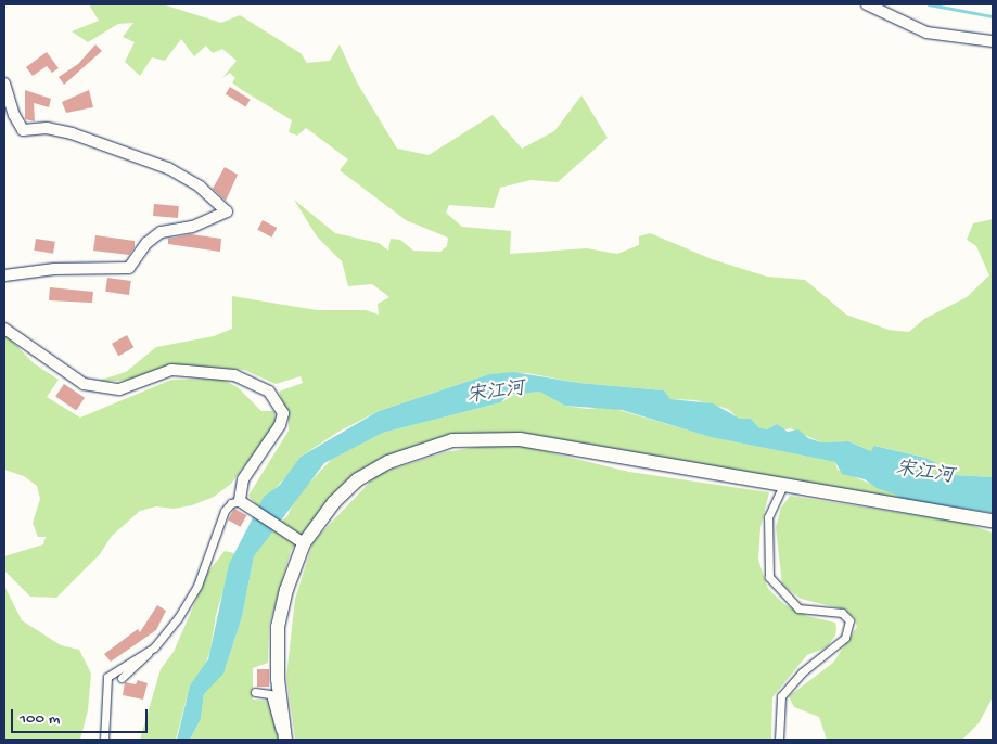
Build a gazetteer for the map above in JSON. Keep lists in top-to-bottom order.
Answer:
{
  "water": ["宋江河"],
  "scale_bar": "100 m"
}
